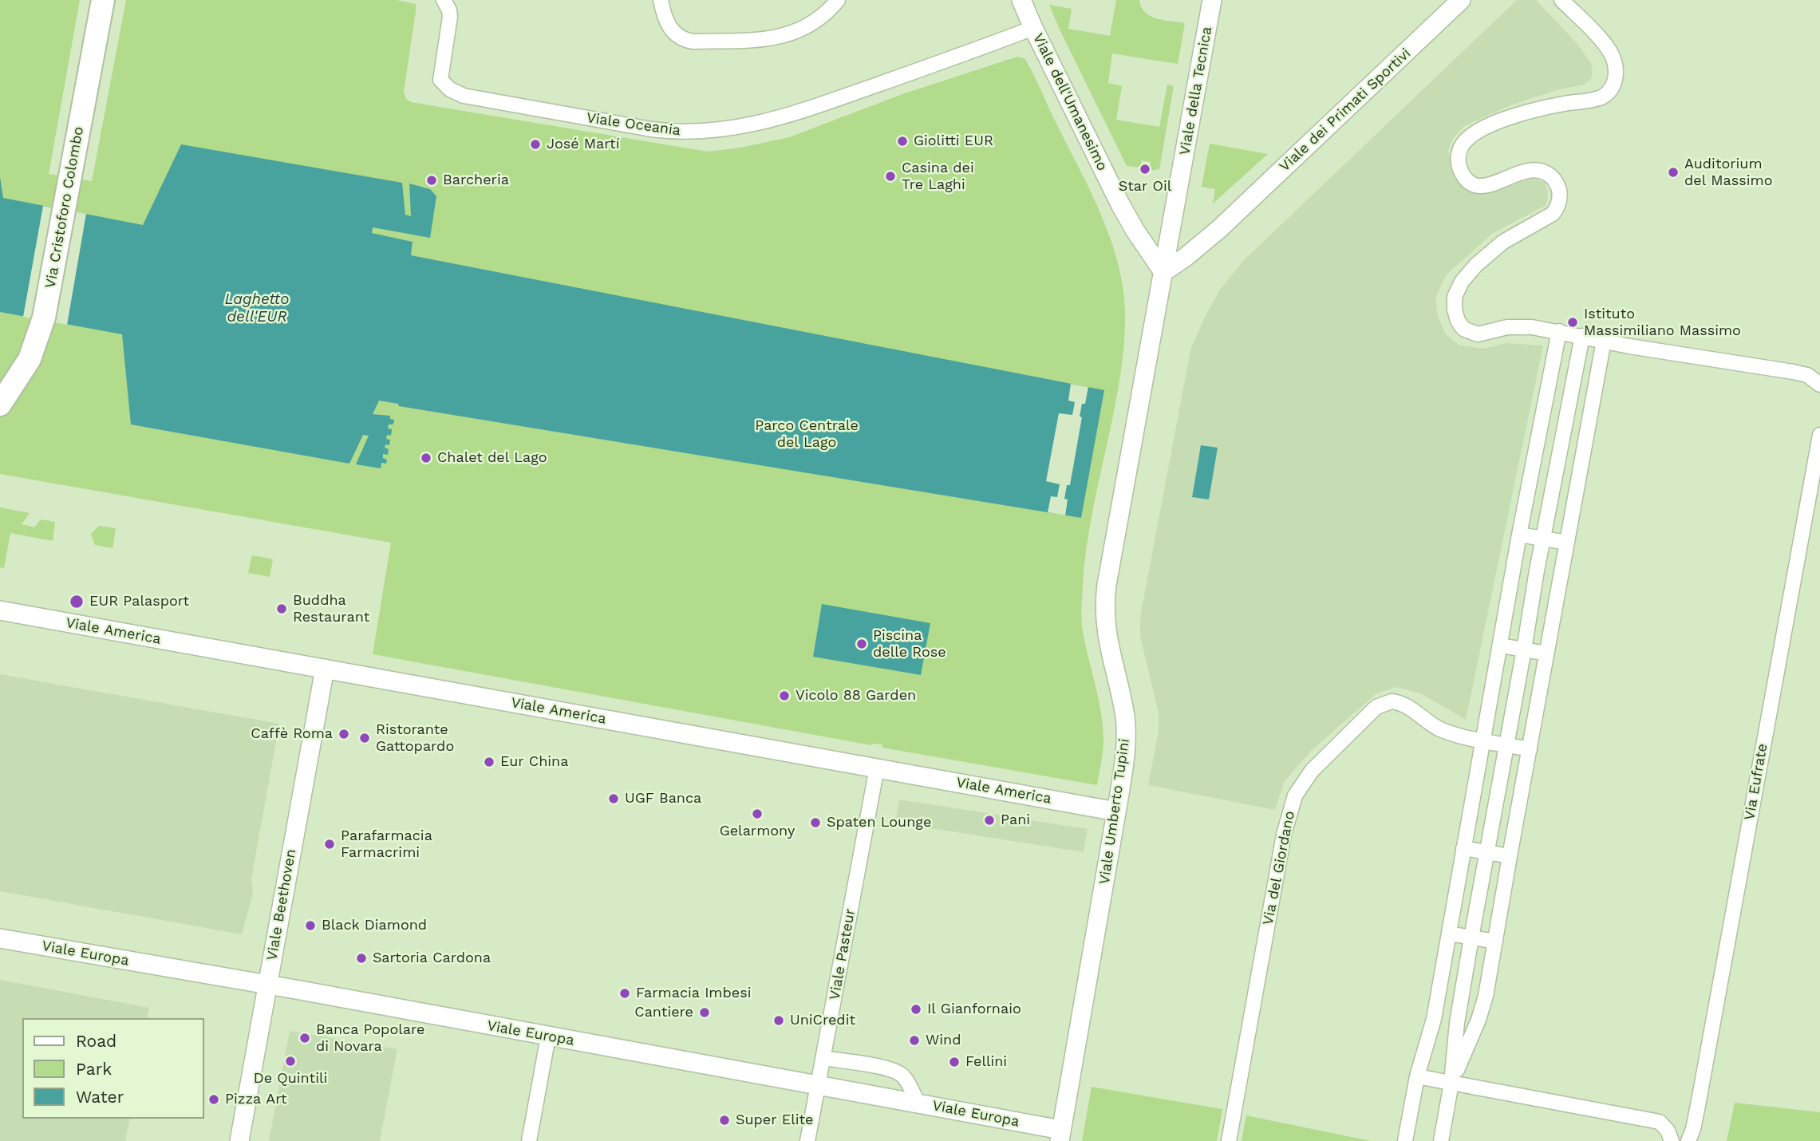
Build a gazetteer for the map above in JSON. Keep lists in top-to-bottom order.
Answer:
{
  "streets": {
    "main road": ["Via Cristoforo Colombo"],
    "street": [
      "Viale della Tecnica",
      "Viale dell'Umanesimo",
      "Viale dei Primati Sportivi",
      "Viale Oceania",
      "Viale America",
      "Via Eufrate",
      "Viale Umberto Tupini",
      "Via del Giordano",
      "Viale Beethoven",
      "Viale Europa",
      "Viale Pasteur"
    ]
  },
  "crossings": [
    ["Viale della Tecnica", "Viale dell'Umanesimo"],
    ["Viale della Tecnica", "Viale dei Primati Sportivi"],
    ["Viale della Tecnica", "Viale Umberto Tupini"],
    ["Viale dell'Umanesimo", "Viale dei Primati Sportivi"],
    ["Viale dell'Umanesimo", "Viale Oceania"],
    ["Viale dell'Umanesimo", "Viale Umberto Tupini"],
    ["Viale dei Primati Sportivi", "Viale Umberto Tupini"],
    ["Viale America", "Viale Umberto Tupini"],
    ["Viale America", "Viale Beethoven"],
    ["Viale America", "Viale Pasteur"],
    ["Viale Umberto Tupini", "Viale Europa"],
    ["Viale Beethoven", "Viale Europa"],
    ["Viale Europa", "Viale Pasteur"]
  ],
  "water": ["Laghetto dell'EUR"],
  "parks": ["Parco Centrale del Lago"],
  "places": [
    "Giolitti EUR",
    "José Martí",
    "Star Oil",
    "Auditorium del Massimo",
    "Casina dei Tre Laghi",
    "Barcheria",
    "Istituto Massimiliano Massimo",
    "Chalet del Lago",
    "EUR Palasport",
    "Buddha Restaurant",
    "Piscina delle Rose",
    "Vicolo 88 Garden",
    "Caffè Roma",
    "Ristorante Gattopardo",
    "Eur China",
    "UGF Banca",
    "Gelarmony",
    "Pani",
    "Spaten Lounge",
    "Parafarmacia Farmacrimi",
    "Black Diamond",
    "Sartoria Cardona",
    "Farmacia Imbesi",
    "Il Gianfornaio",
    "Cantiere",
    "UniCredit",
    "Banca Popolare di Novara",
    "Wind",
    "De Quintili",
    "Fellini",
    "Pizza Art",
    "Super Elite"
  ],
  "legend": ["Road", "Park", "Water"]
}
